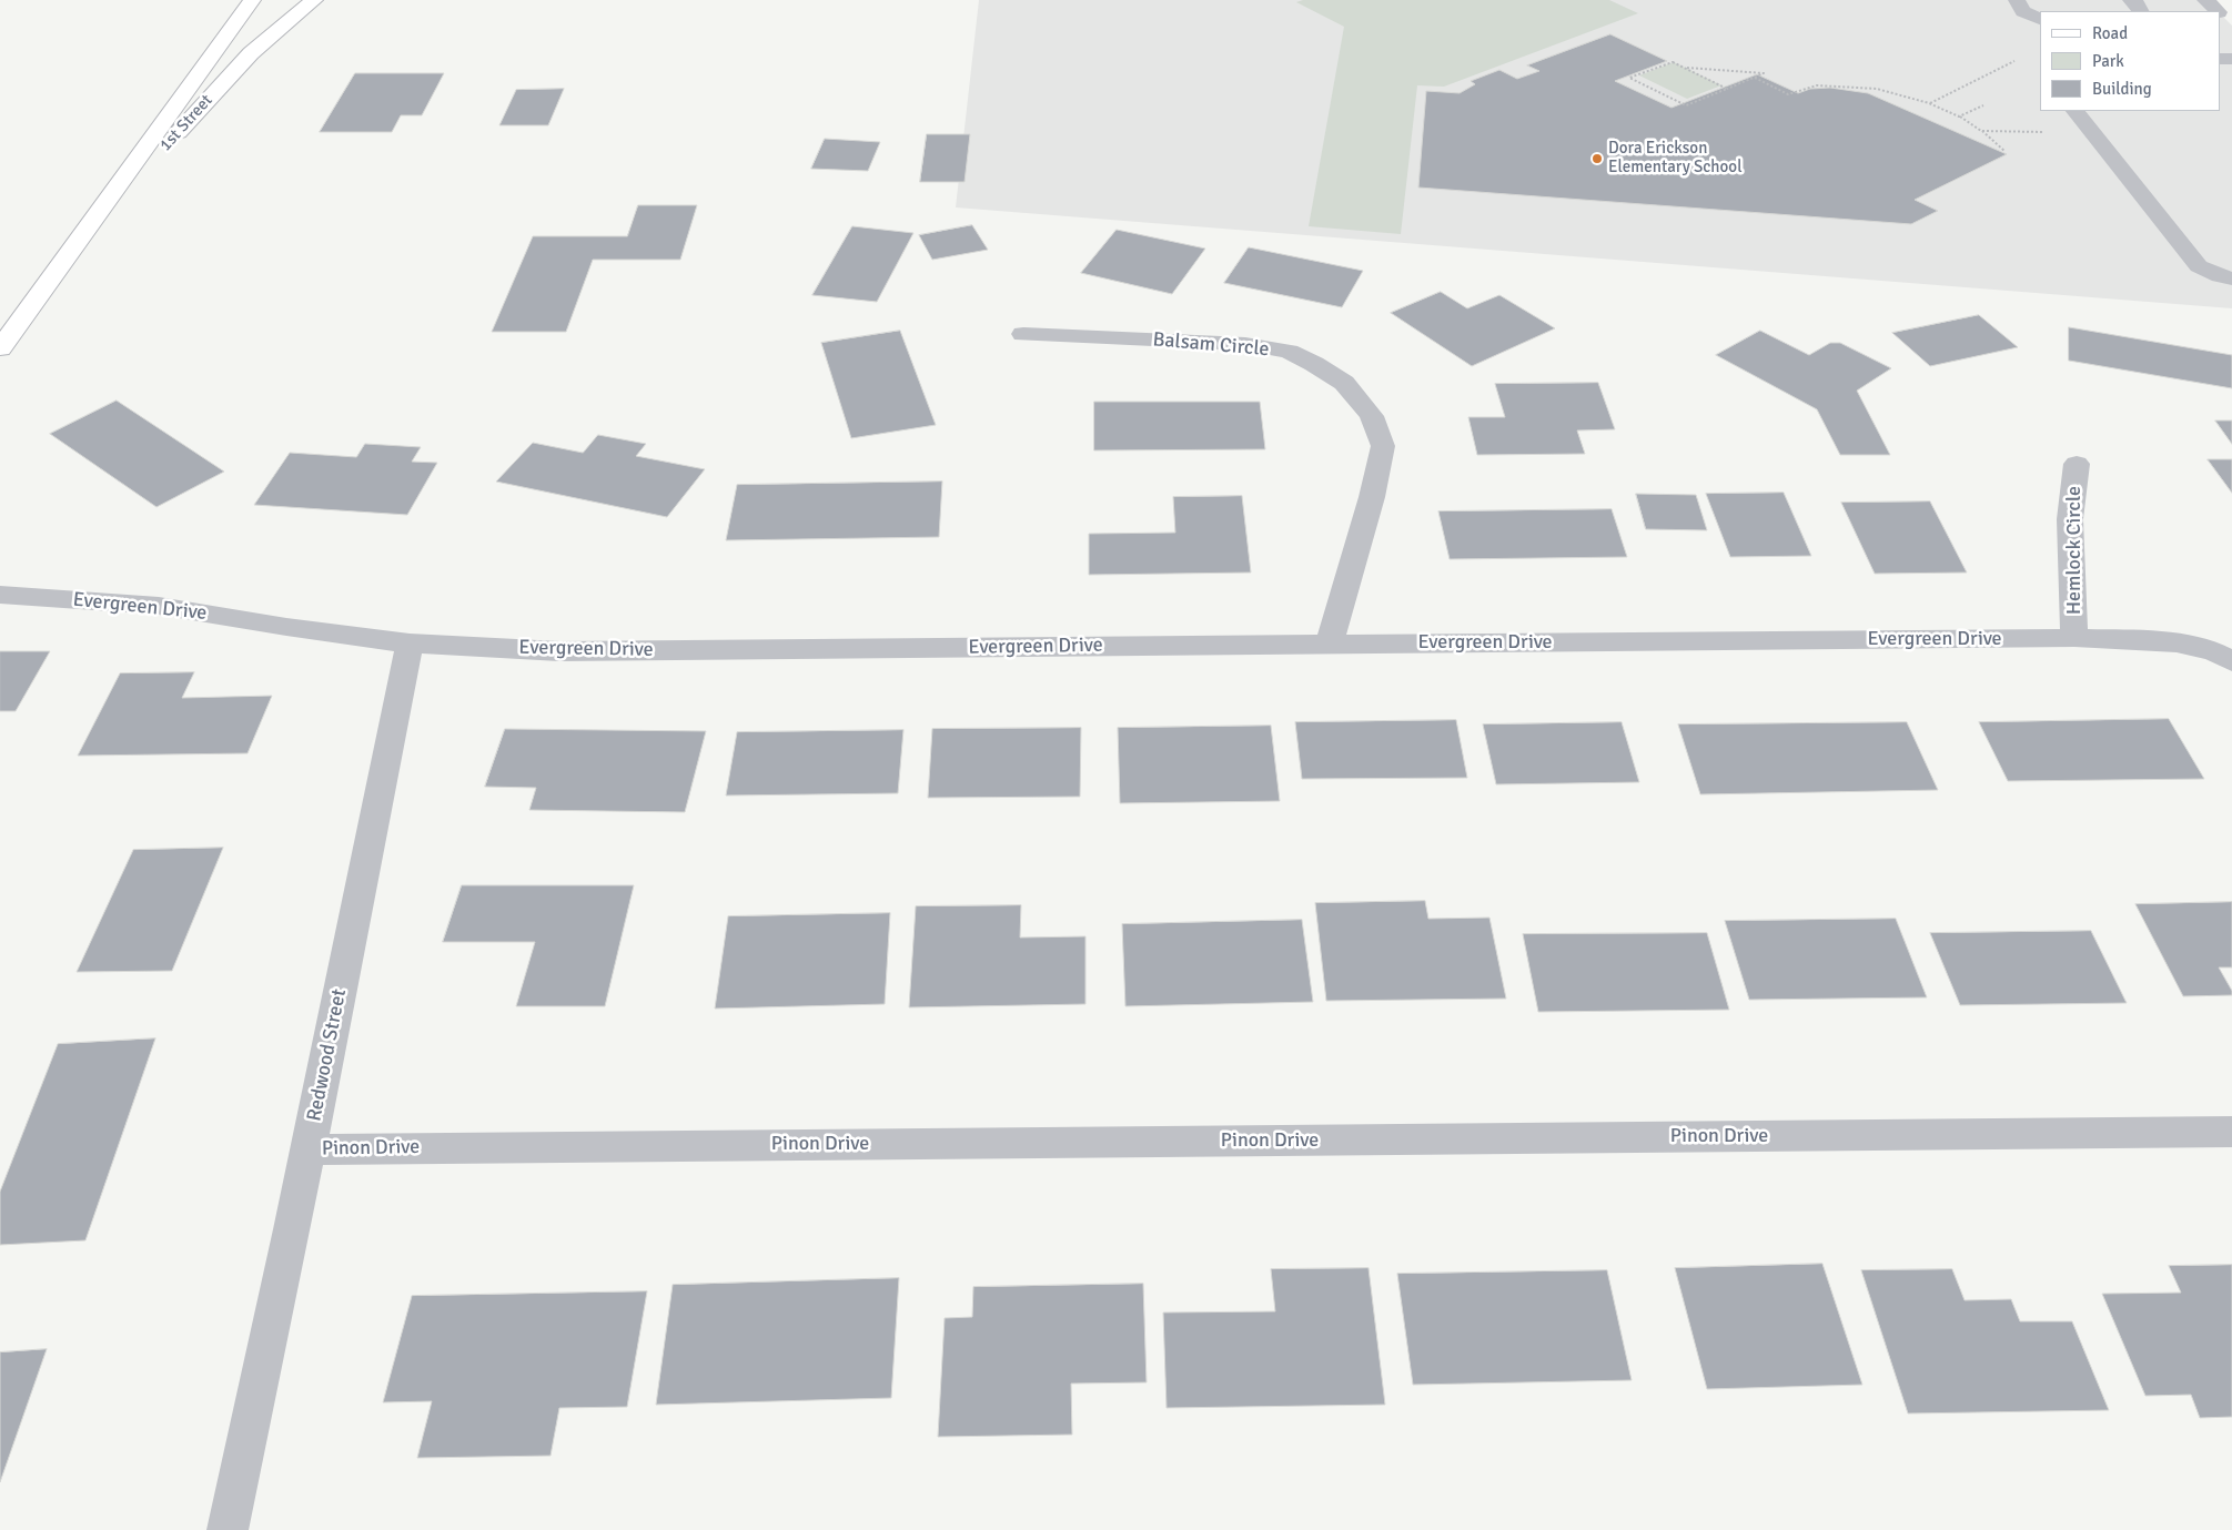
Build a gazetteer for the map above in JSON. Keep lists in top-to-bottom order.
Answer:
{
  "streets": {
    "main road": ["1st Street"],
    "street": [
      "Balsam Circle",
      "Hemlock Circle",
      "Evergreen Drive",
      "Redwood Street",
      "Pinon Drive"
    ]
  },
  "crossings": [
    ["Balsam Circle", "Evergreen Drive"],
    ["Hemlock Circle", "Evergreen Drive"],
    ["Evergreen Drive", "Redwood Street"],
    ["Redwood Street", "Pinon Drive"]
  ],
  "places": ["Dora Erickson Elementary School"],
  "legend": ["Road", "Park", "Building"]
}
